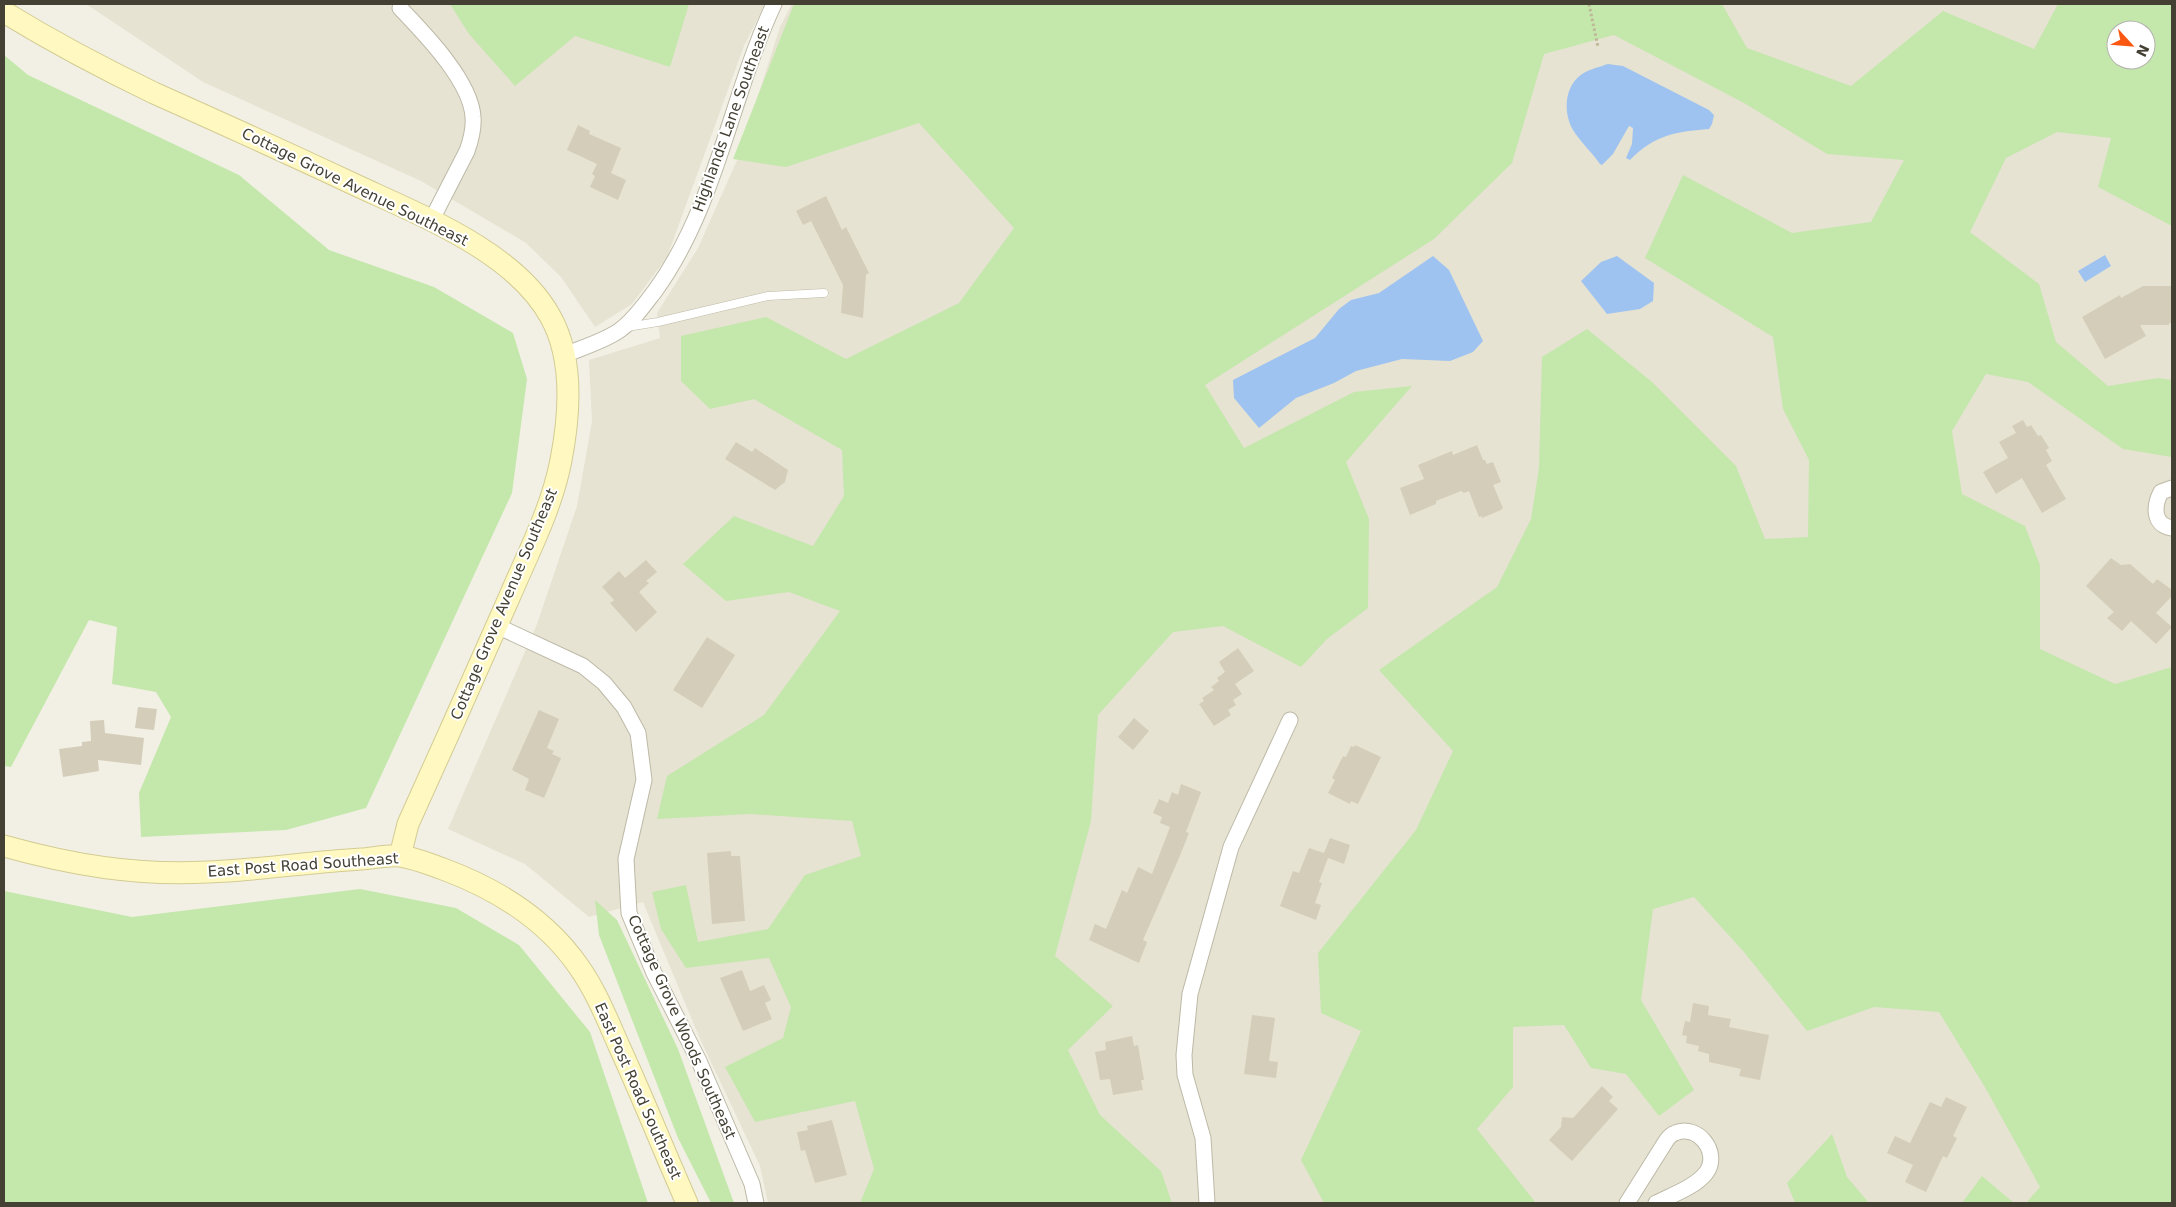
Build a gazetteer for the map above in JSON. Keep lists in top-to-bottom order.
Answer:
{
  "streets": {
    "main road": ["Cottage Grove Avenue Southeast", "East Post Road Southeast"],
    "street": ["Highlands Lane Southeast", "Cottage Grove Woods Southeast"]
  },
  "crossings": [
    ["Highlands Lane Southeast", "Cottage Grove Avenue Southeast"],
    ["Cottage Grove Avenue Southeast", "East Post Road Southeast"],
    ["Cottage Grove Avenue Southeast", "Cottage Grove Woods Southeast"]
  ],
  "north": "bottom right"
}
